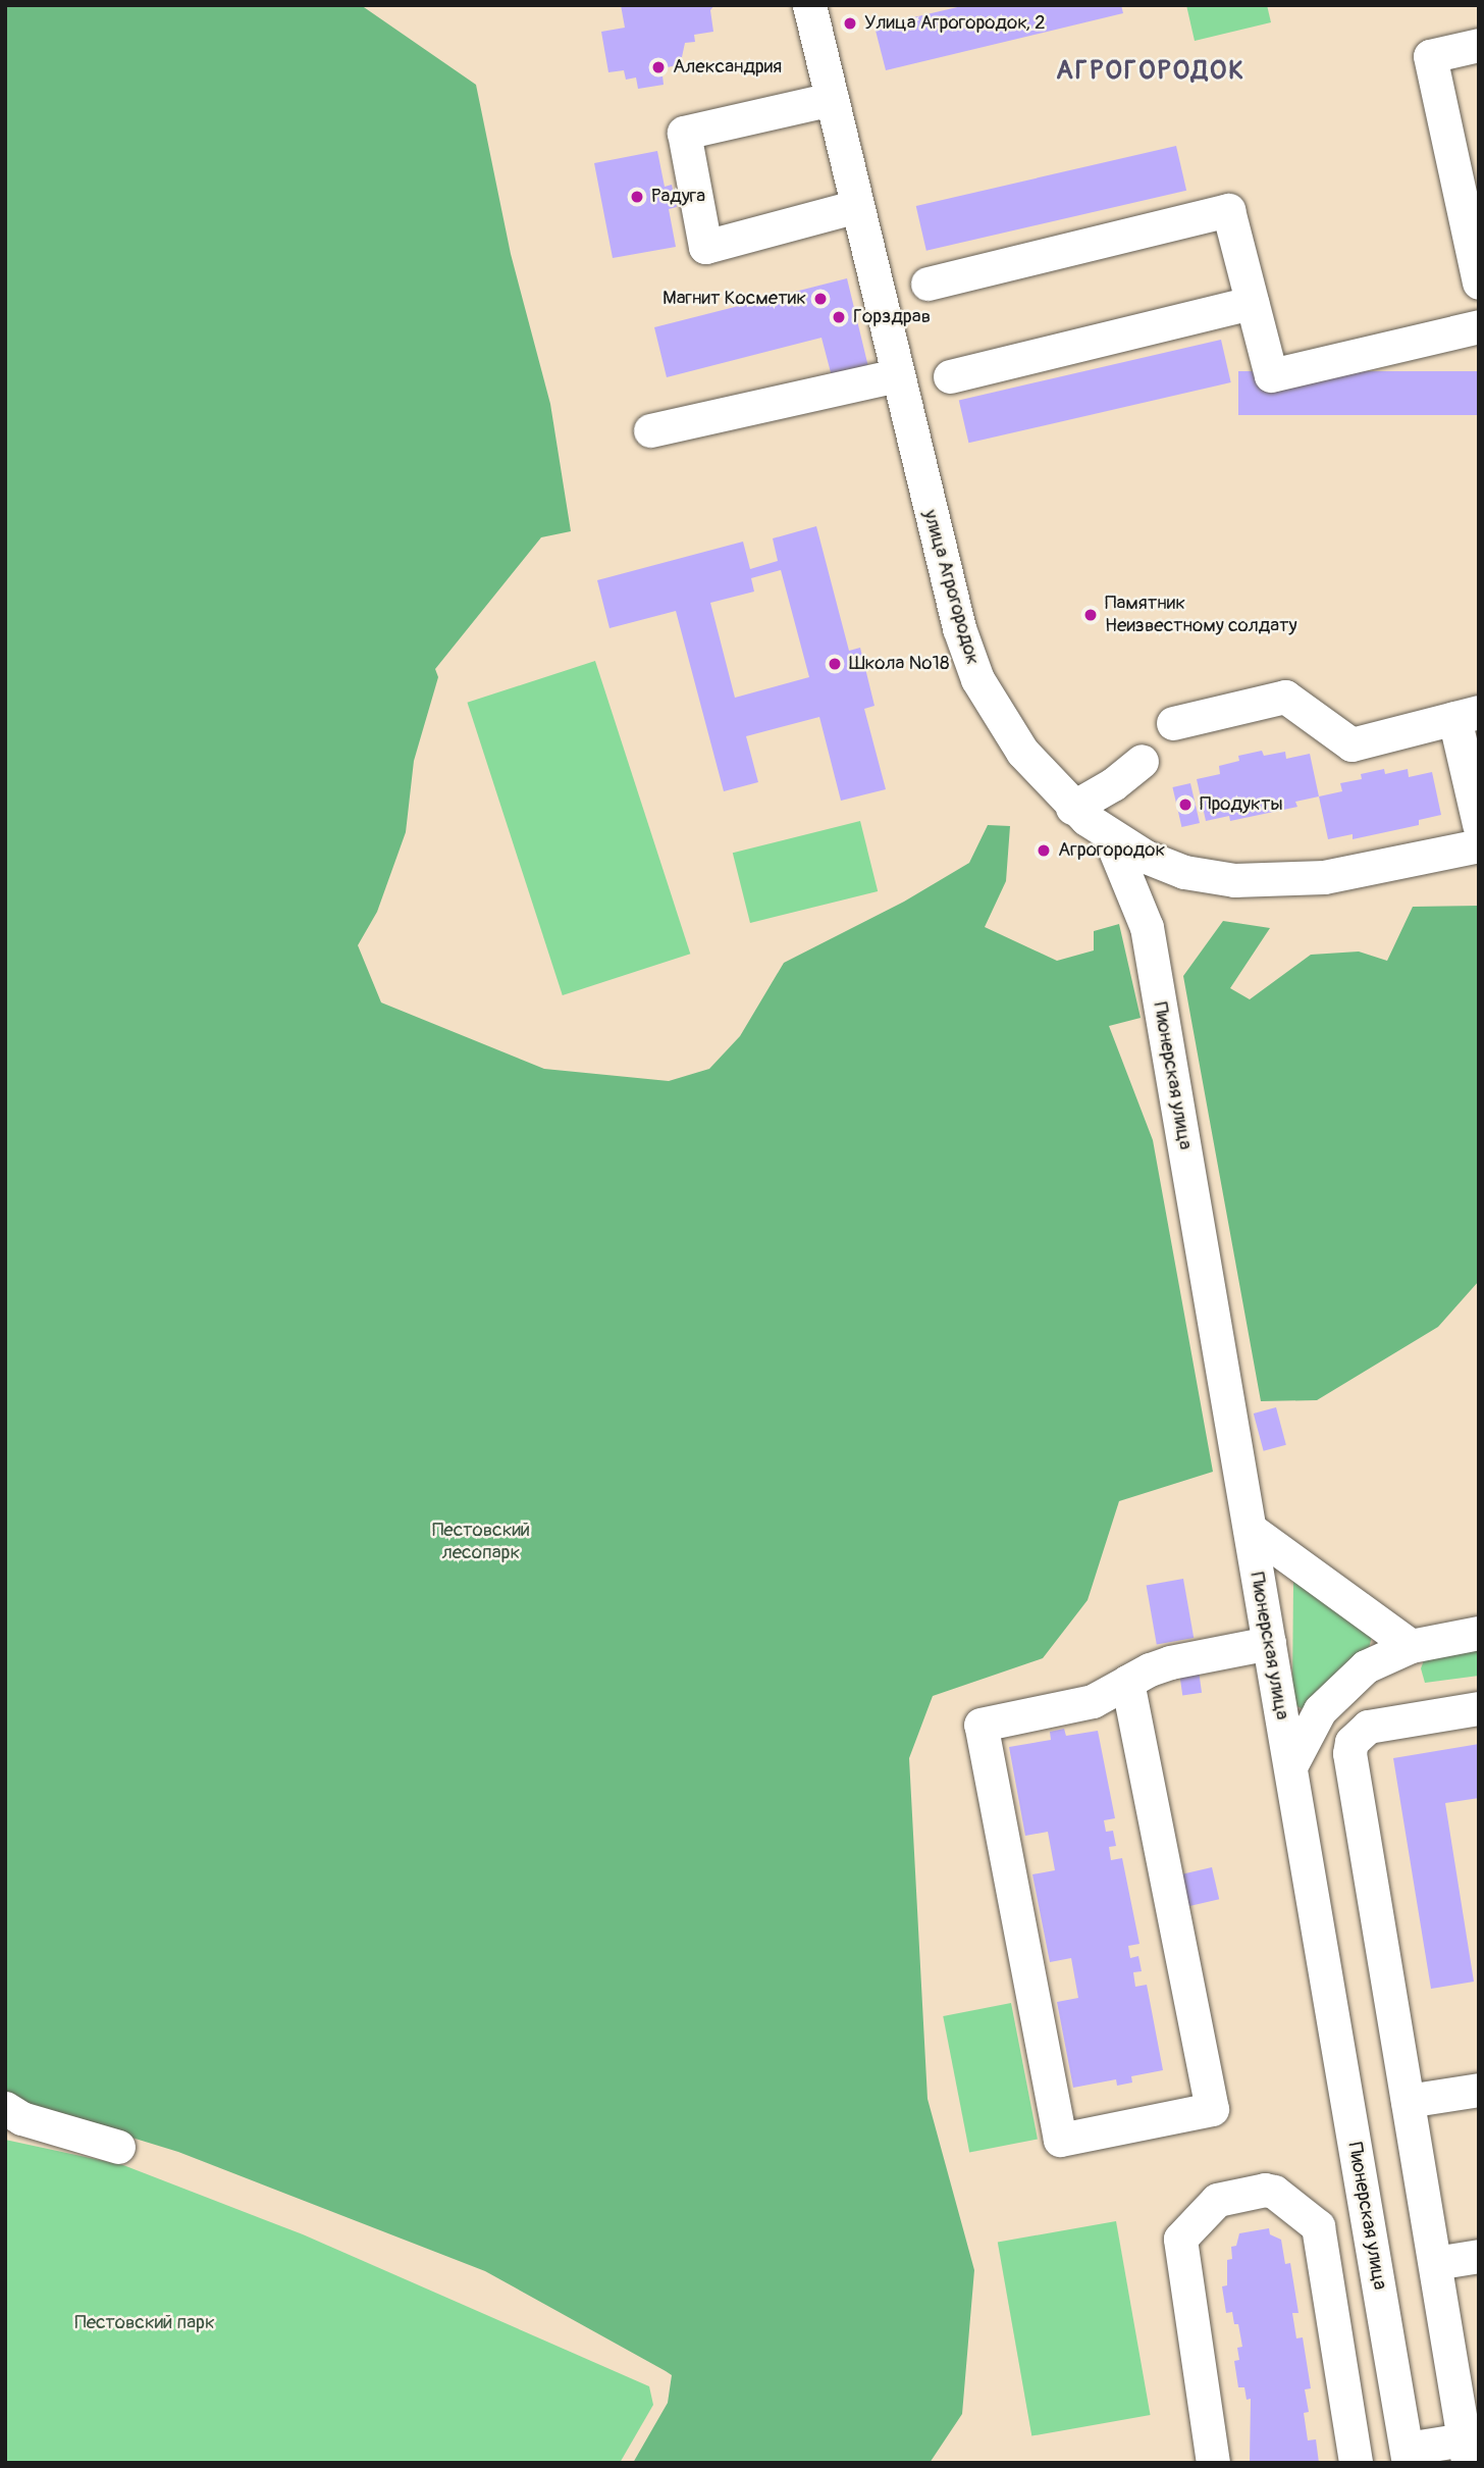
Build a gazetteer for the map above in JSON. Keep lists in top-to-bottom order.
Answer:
{
  "streets": {
    "street": ["улица Агрогородок", "Пионерская улица"]
  },
  "crossings": [
    ["улица Агрогородок", "Пионерская улица"]
  ],
  "districts": ["АГРОГОРОДОК"],
  "parks": ["Пестовский лесопарк", "Пестовский парк"],
  "places": [
    "Улица Агрогородок, 2",
    "Александрия",
    "Радуга",
    "Магнит Косметик",
    "Горздрав",
    "Памятник Неизвестному солдату",
    "Школа №18",
    "Продукты",
    "Агрогородок"
  ]
}
